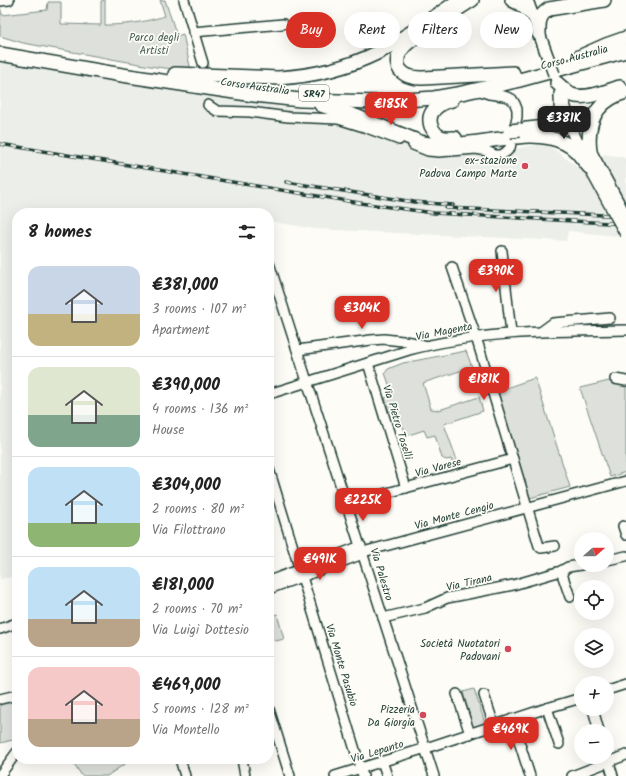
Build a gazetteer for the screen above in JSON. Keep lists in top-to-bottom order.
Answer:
{
  "streets": {
    "highway": ["Corso Australia", "SR47"],
    "street": [
      "Via Magenta",
      "Via Pietro Toselli",
      "Via Varese",
      "Via Monte Cengio",
      "Via Palestro",
      "Via Tirana",
      "Via Monte Pasubio",
      "Via Lepanto"
    ]
  },
  "crossings": [
    ["Via Magenta", "Via Pietro Toselli"],
    ["Via Magenta", "Via Palestro"],
    ["Via Pietro Toselli", "Via Varese"],
    ["Via Varese", "Via Palestro"],
    ["Via Monte Cengio", "Via Palestro"],
    ["Via Monte Cengio", "Via Monte Pasubio"],
    ["Via Palestro", "Via Tirana"],
    ["Via Palestro", "Via Lepanto"],
    ["Via Monte Pasubio", "Via Lepanto"]
  ],
  "parks": ["Parco degli Artisti"],
  "places": ["ex-stazione Padova Campo Marte", "Società Nuotatori Padovani", "Pizzeria Da Giorgia"],
  "north": "right",
  "page": {
    "chip": [
      "Buy",
      "Rent",
      "Filters",
      "New"
    ],
    "price": [
      "€185K",
      "€381K",
      "€390K",
      "€304K",
      "€181K",
      "€225K",
      "€491K",
      "€469K"
    ],
    "heading": "8 homes",
    "list": [
      {
        "name": "€381,000",
        "note": "3 rooms · 107 m² · Apartment"
      },
      {
        "name": "€390,000",
        "note": "4 rooms · 136 m² · House"
      },
      {
        "name": "€304,000",
        "note": "2 rooms · 80 m² · Via Filottrano"
      },
      {
        "name": "€181,000",
        "note": "2 rooms · 70 m² · Via Luigi Dottesio"
      },
      {
        "name": "€469,000",
        "note": "5 rooms · 128 m² · Via Montello"
      }
    ],
    "map_buttons": ["+", "−"]
  }
}
